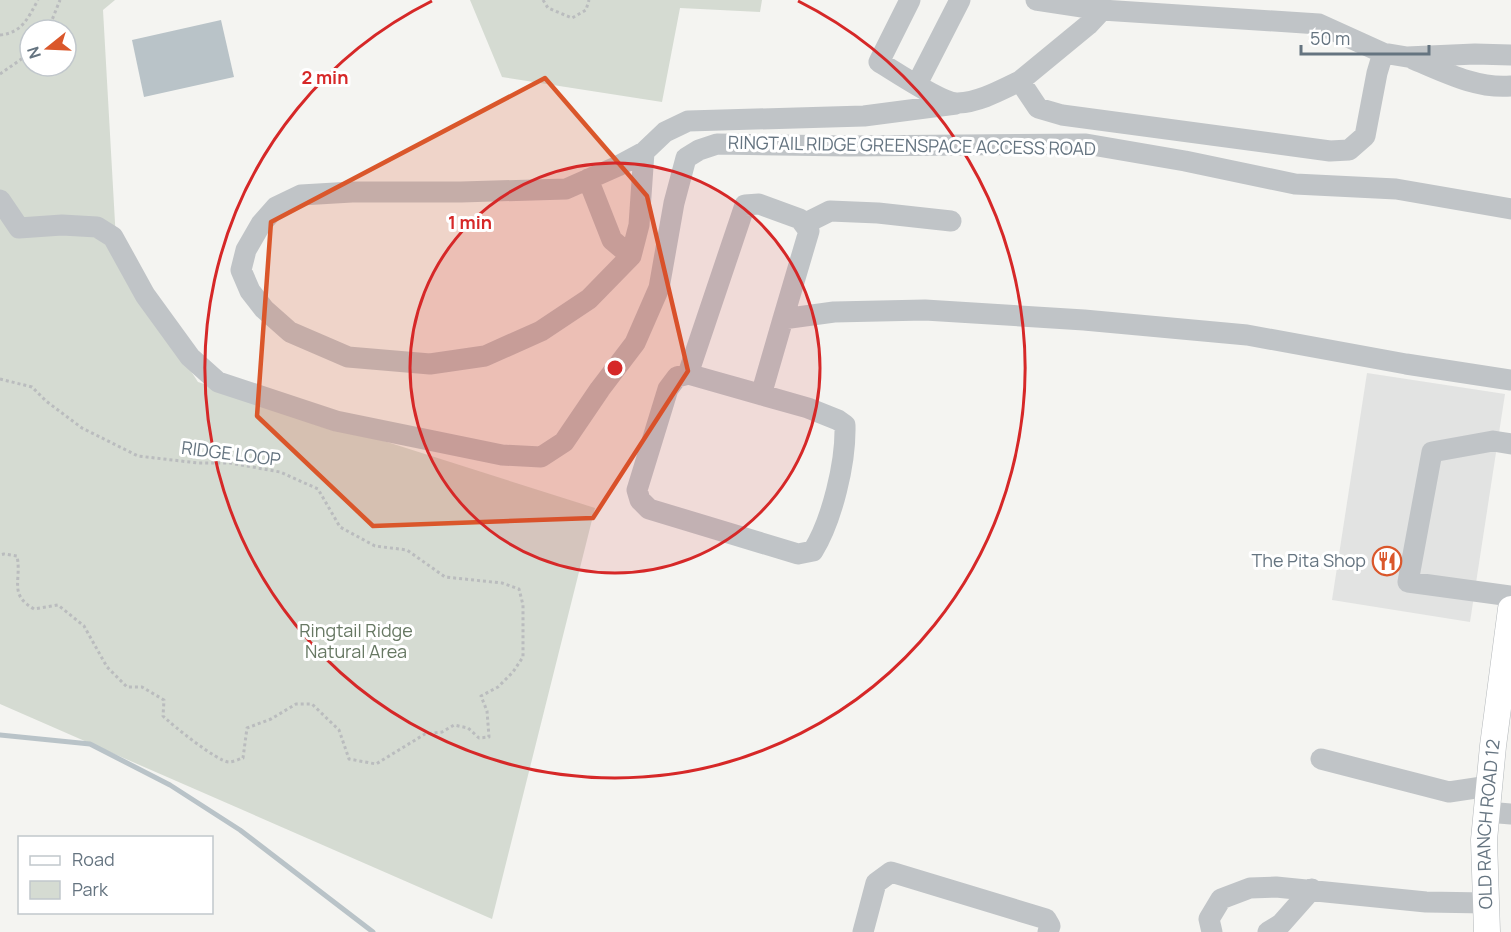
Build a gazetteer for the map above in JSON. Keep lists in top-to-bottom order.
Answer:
{
  "streets": {
    "main road": ["OLD RANCH ROAD 12"],
    "street": ["RINGTAIL RIDGE GREENSPACE ACCESS ROAD"],
    "path": ["RIDGE LOOP"]
  },
  "parks": ["Ringtail Ridge Natural Area"],
  "places": {
    "restaurant": ["The Pita Shop"]
  },
  "legend": ["Road", "Park"],
  "scale_bar": "50 m",
  "north": "left",
  "rings": ["2 min", "1 min"]
}
